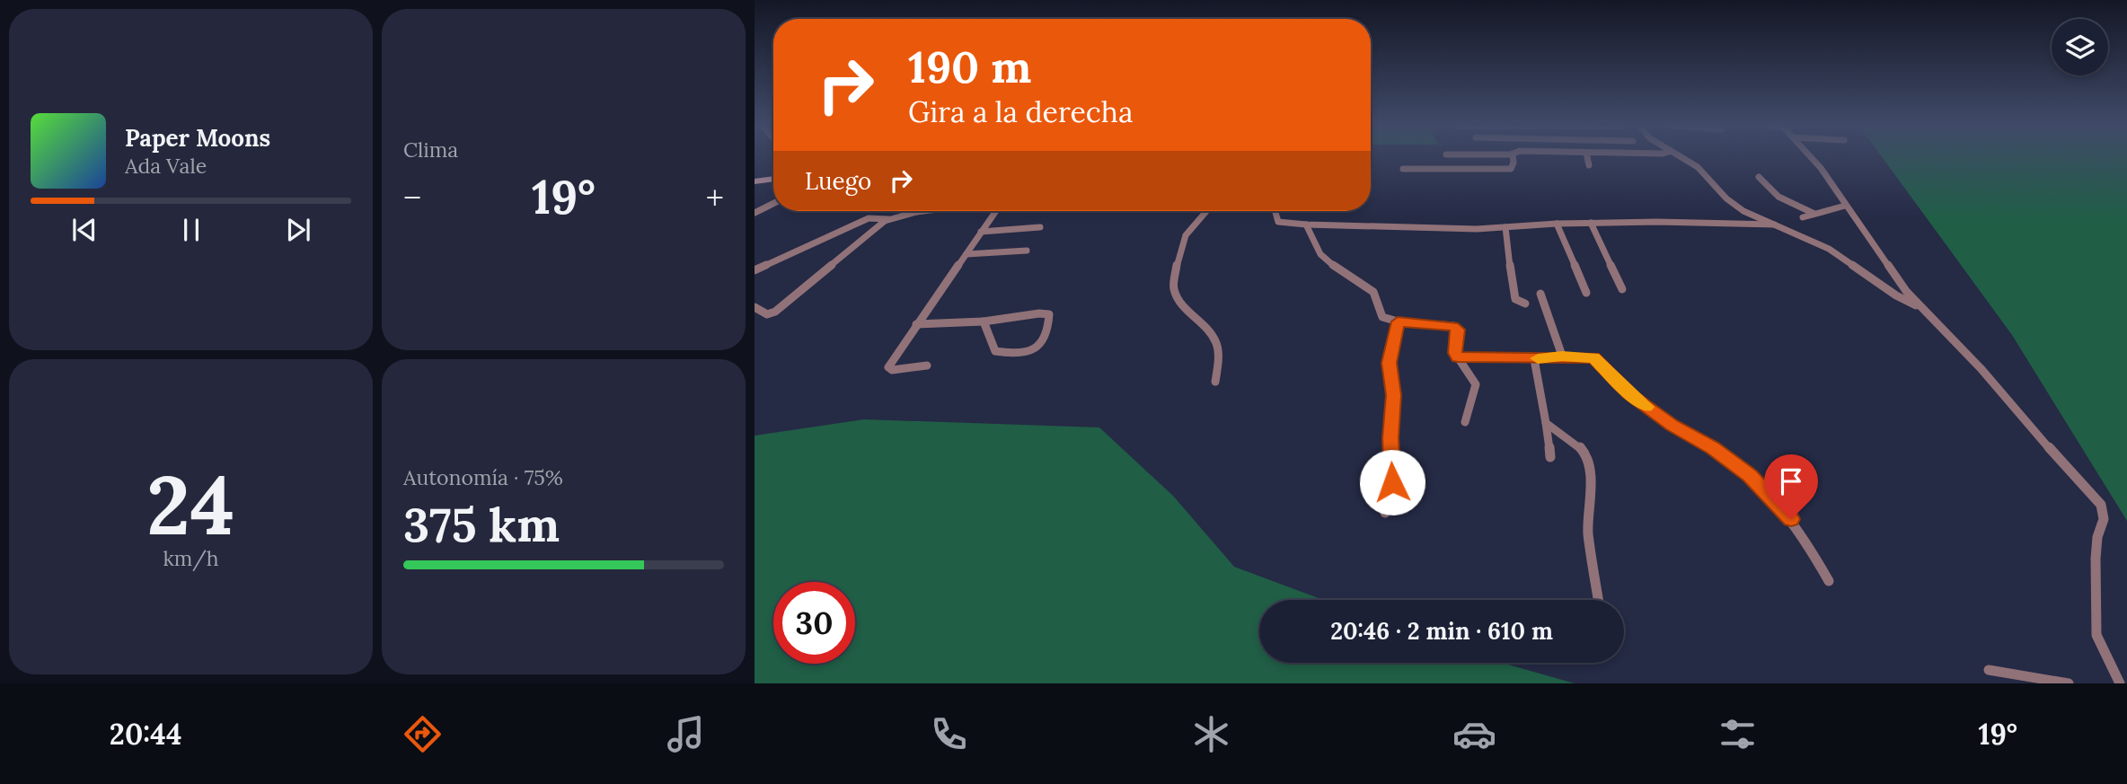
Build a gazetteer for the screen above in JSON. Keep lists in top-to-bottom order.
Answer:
{
  "page": {
    "tile": [
      "Clima",
      ["24", "km/h"],
      ["Autonomía · 75%", "375 km"]
    ],
    "turn": ["190 m", "Gira a la derecha"],
    "song": ["Paper Moons", "Ada Vale"],
    "then": "Luego",
    "heat": ["−", "19°", "+"],
    "limit": "30",
    "trip": "20:46 · 2 min · 610 m",
    "tabs": ["20:44", "19°"]
  }
}
